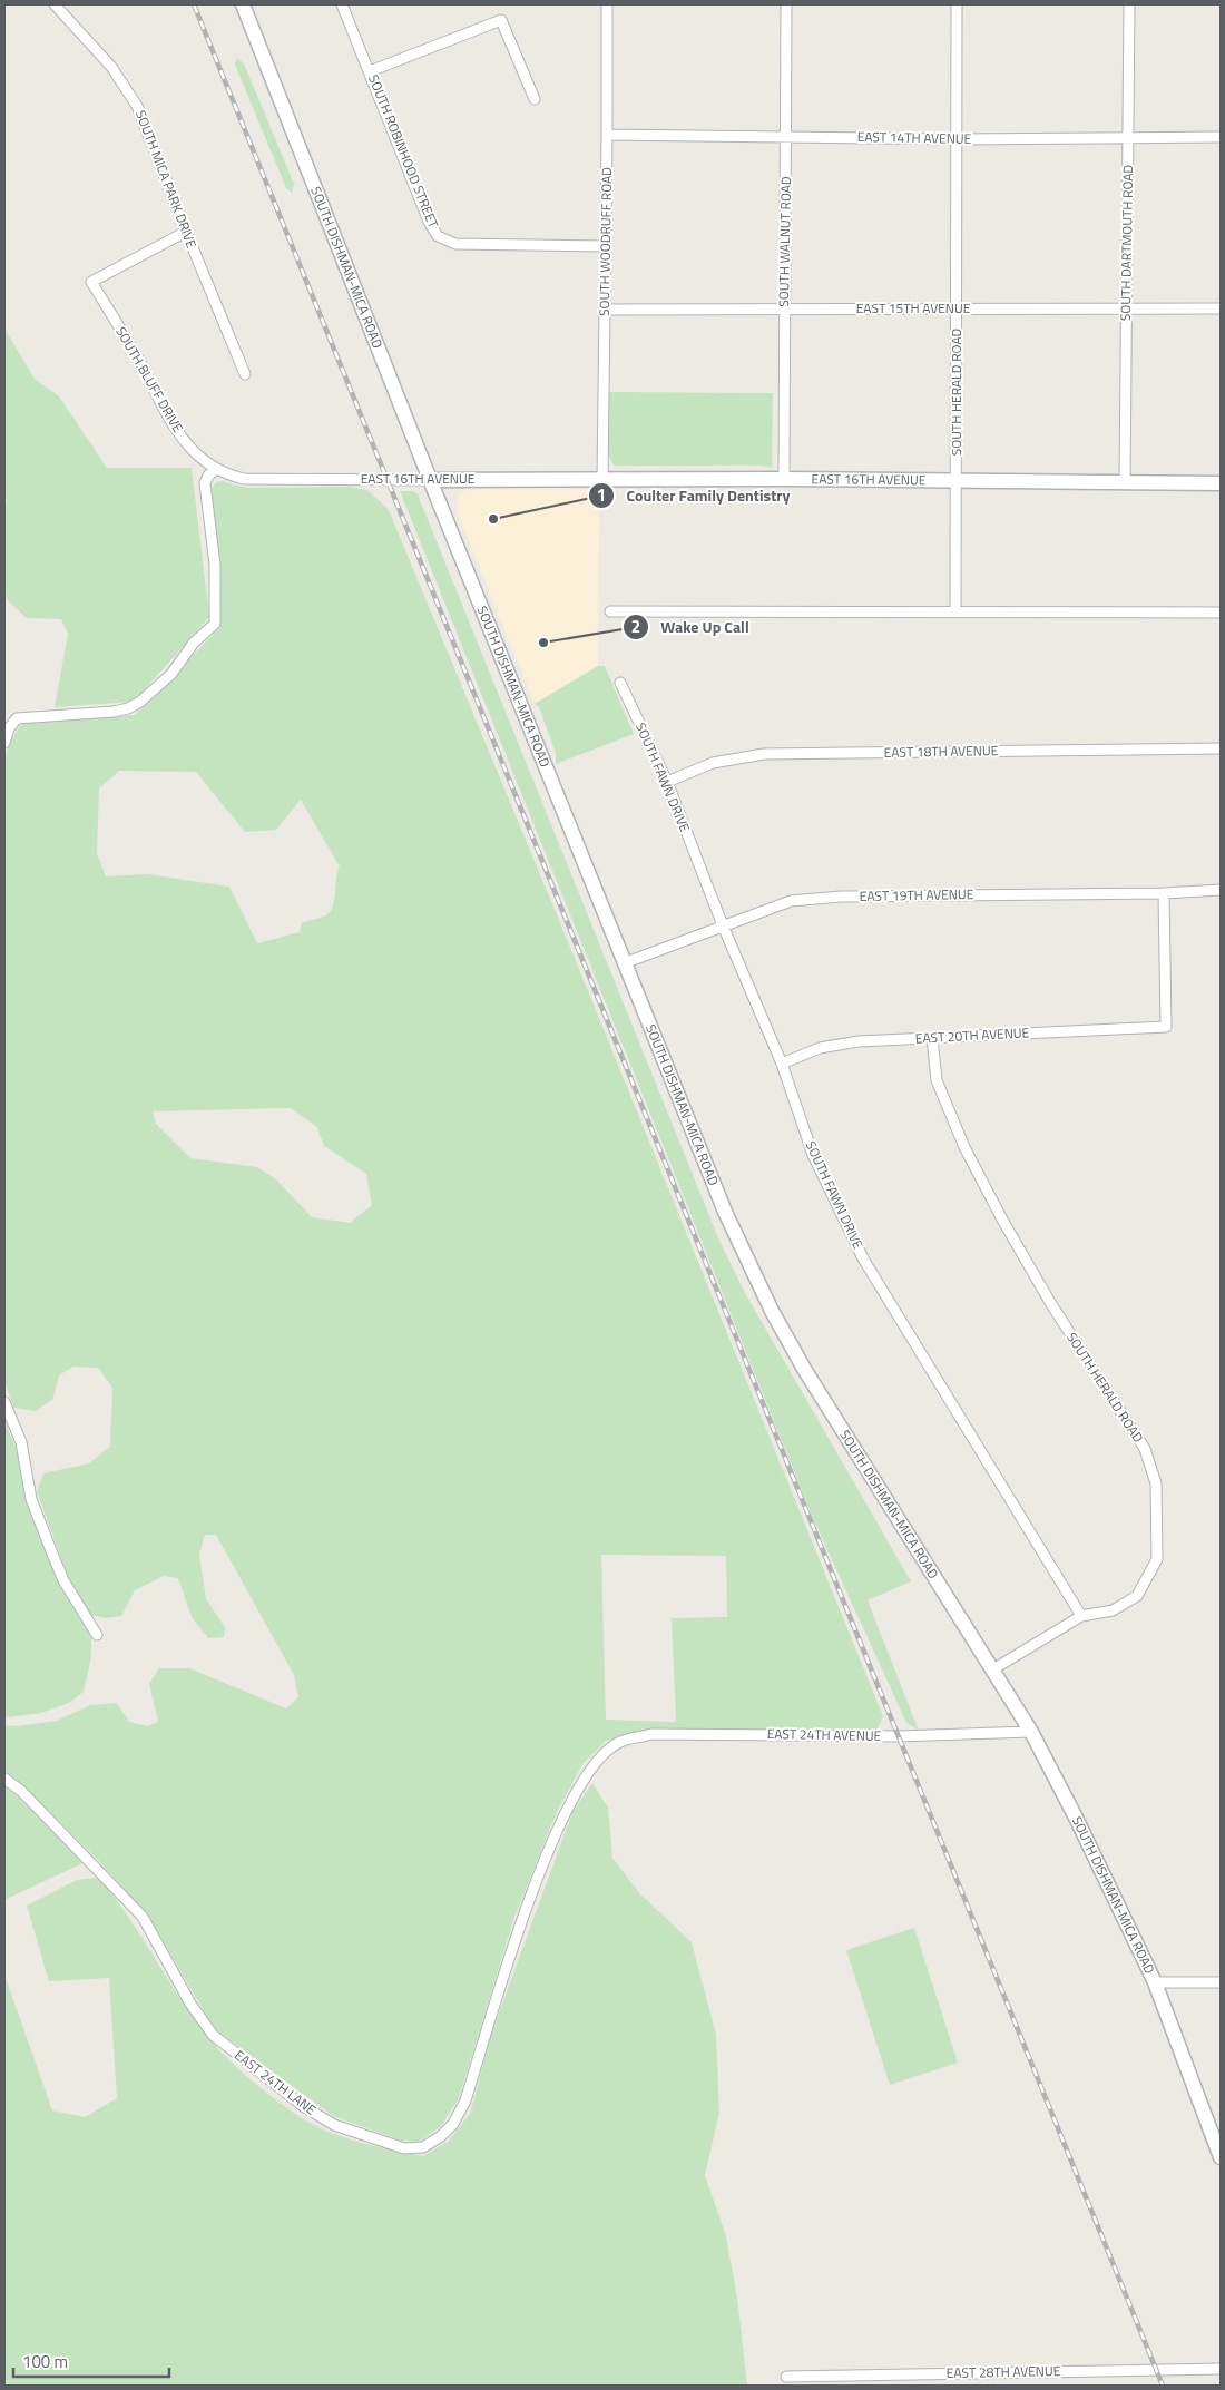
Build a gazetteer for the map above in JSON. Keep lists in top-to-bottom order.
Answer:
{
  "streets": {
    "main road": ["SOUTH DISHMAN-MICA ROAD", "EAST 16TH AVENUE"],
    "street": [
      "EAST 14TH AVENUE",
      "SOUTH ROBINHOOD STREET",
      "SOUTH MICA PARK DRIVE",
      "SOUTH WOODRUFF ROAD",
      "SOUTH WALNUT ROAD",
      "SOUTH DARTMOUTH ROAD",
      "EAST 15TH AVENUE",
      "SOUTH BLUFF DRIVE",
      "SOUTH HERALD ROAD",
      "EAST 18TH AVENUE",
      "SOUTH FAWN DRIVE",
      "EAST 19TH AVENUE",
      "EAST 20TH AVENUE",
      "EAST 24TH AVENUE",
      "EAST 24TH LANE",
      "EAST 28TH AVENUE"
    ]
  },
  "crossings": [
    ["EAST 14TH AVENUE", "SOUTH WOODRUFF ROAD"],
    ["EAST 14TH AVENUE", "SOUTH WALNUT ROAD"],
    ["EAST 14TH AVENUE", "SOUTH DARTMOUTH ROAD"],
    ["EAST 14TH AVENUE", "SOUTH HERALD ROAD"],
    ["SOUTH ROBINHOOD STREET", "SOUTH WOODRUFF ROAD"],
    ["SOUTH MICA PARK DRIVE", "SOUTH BLUFF DRIVE"],
    ["SOUTH WOODRUFF ROAD", "EAST 15TH AVENUE"],
    ["SOUTH WOODRUFF ROAD", "EAST 16TH AVENUE"],
    ["SOUTH WALNUT ROAD", "EAST 15TH AVENUE"],
    ["SOUTH WALNUT ROAD", "EAST 16TH AVENUE"],
    ["SOUTH DARTMOUTH ROAD", "EAST 15TH AVENUE"],
    ["SOUTH DARTMOUTH ROAD", "EAST 16TH AVENUE"],
    ["SOUTH DISHMAN-MICA ROAD", "SOUTH HERALD ROAD"],
    ["SOUTH DISHMAN-MICA ROAD", "EAST 16TH AVENUE"],
    ["SOUTH DISHMAN-MICA ROAD", "EAST 19TH AVENUE"],
    ["SOUTH DISHMAN-MICA ROAD", "EAST 24TH AVENUE"],
    ["EAST 15TH AVENUE", "SOUTH HERALD ROAD"],
    ["SOUTH BLUFF DRIVE", "EAST 16TH AVENUE"],
    ["SOUTH HERALD ROAD", "EAST 16TH AVENUE"],
    ["SOUTH HERALD ROAD", "SOUTH FAWN DRIVE"],
    ["SOUTH HERALD ROAD", "EAST 20TH AVENUE"],
    ["EAST 18TH AVENUE", "SOUTH FAWN DRIVE"],
    ["SOUTH FAWN DRIVE", "EAST 19TH AVENUE"],
    ["SOUTH FAWN DRIVE", "EAST 20TH AVENUE"],
    ["EAST 19TH AVENUE", "EAST 20TH AVENUE"],
    ["EAST 24TH AVENUE", "EAST 24TH LANE"]
  ],
  "places": ["Coulter Family Dentistry", "Wake Up Call"],
  "scale_bar": "100 m"
}
